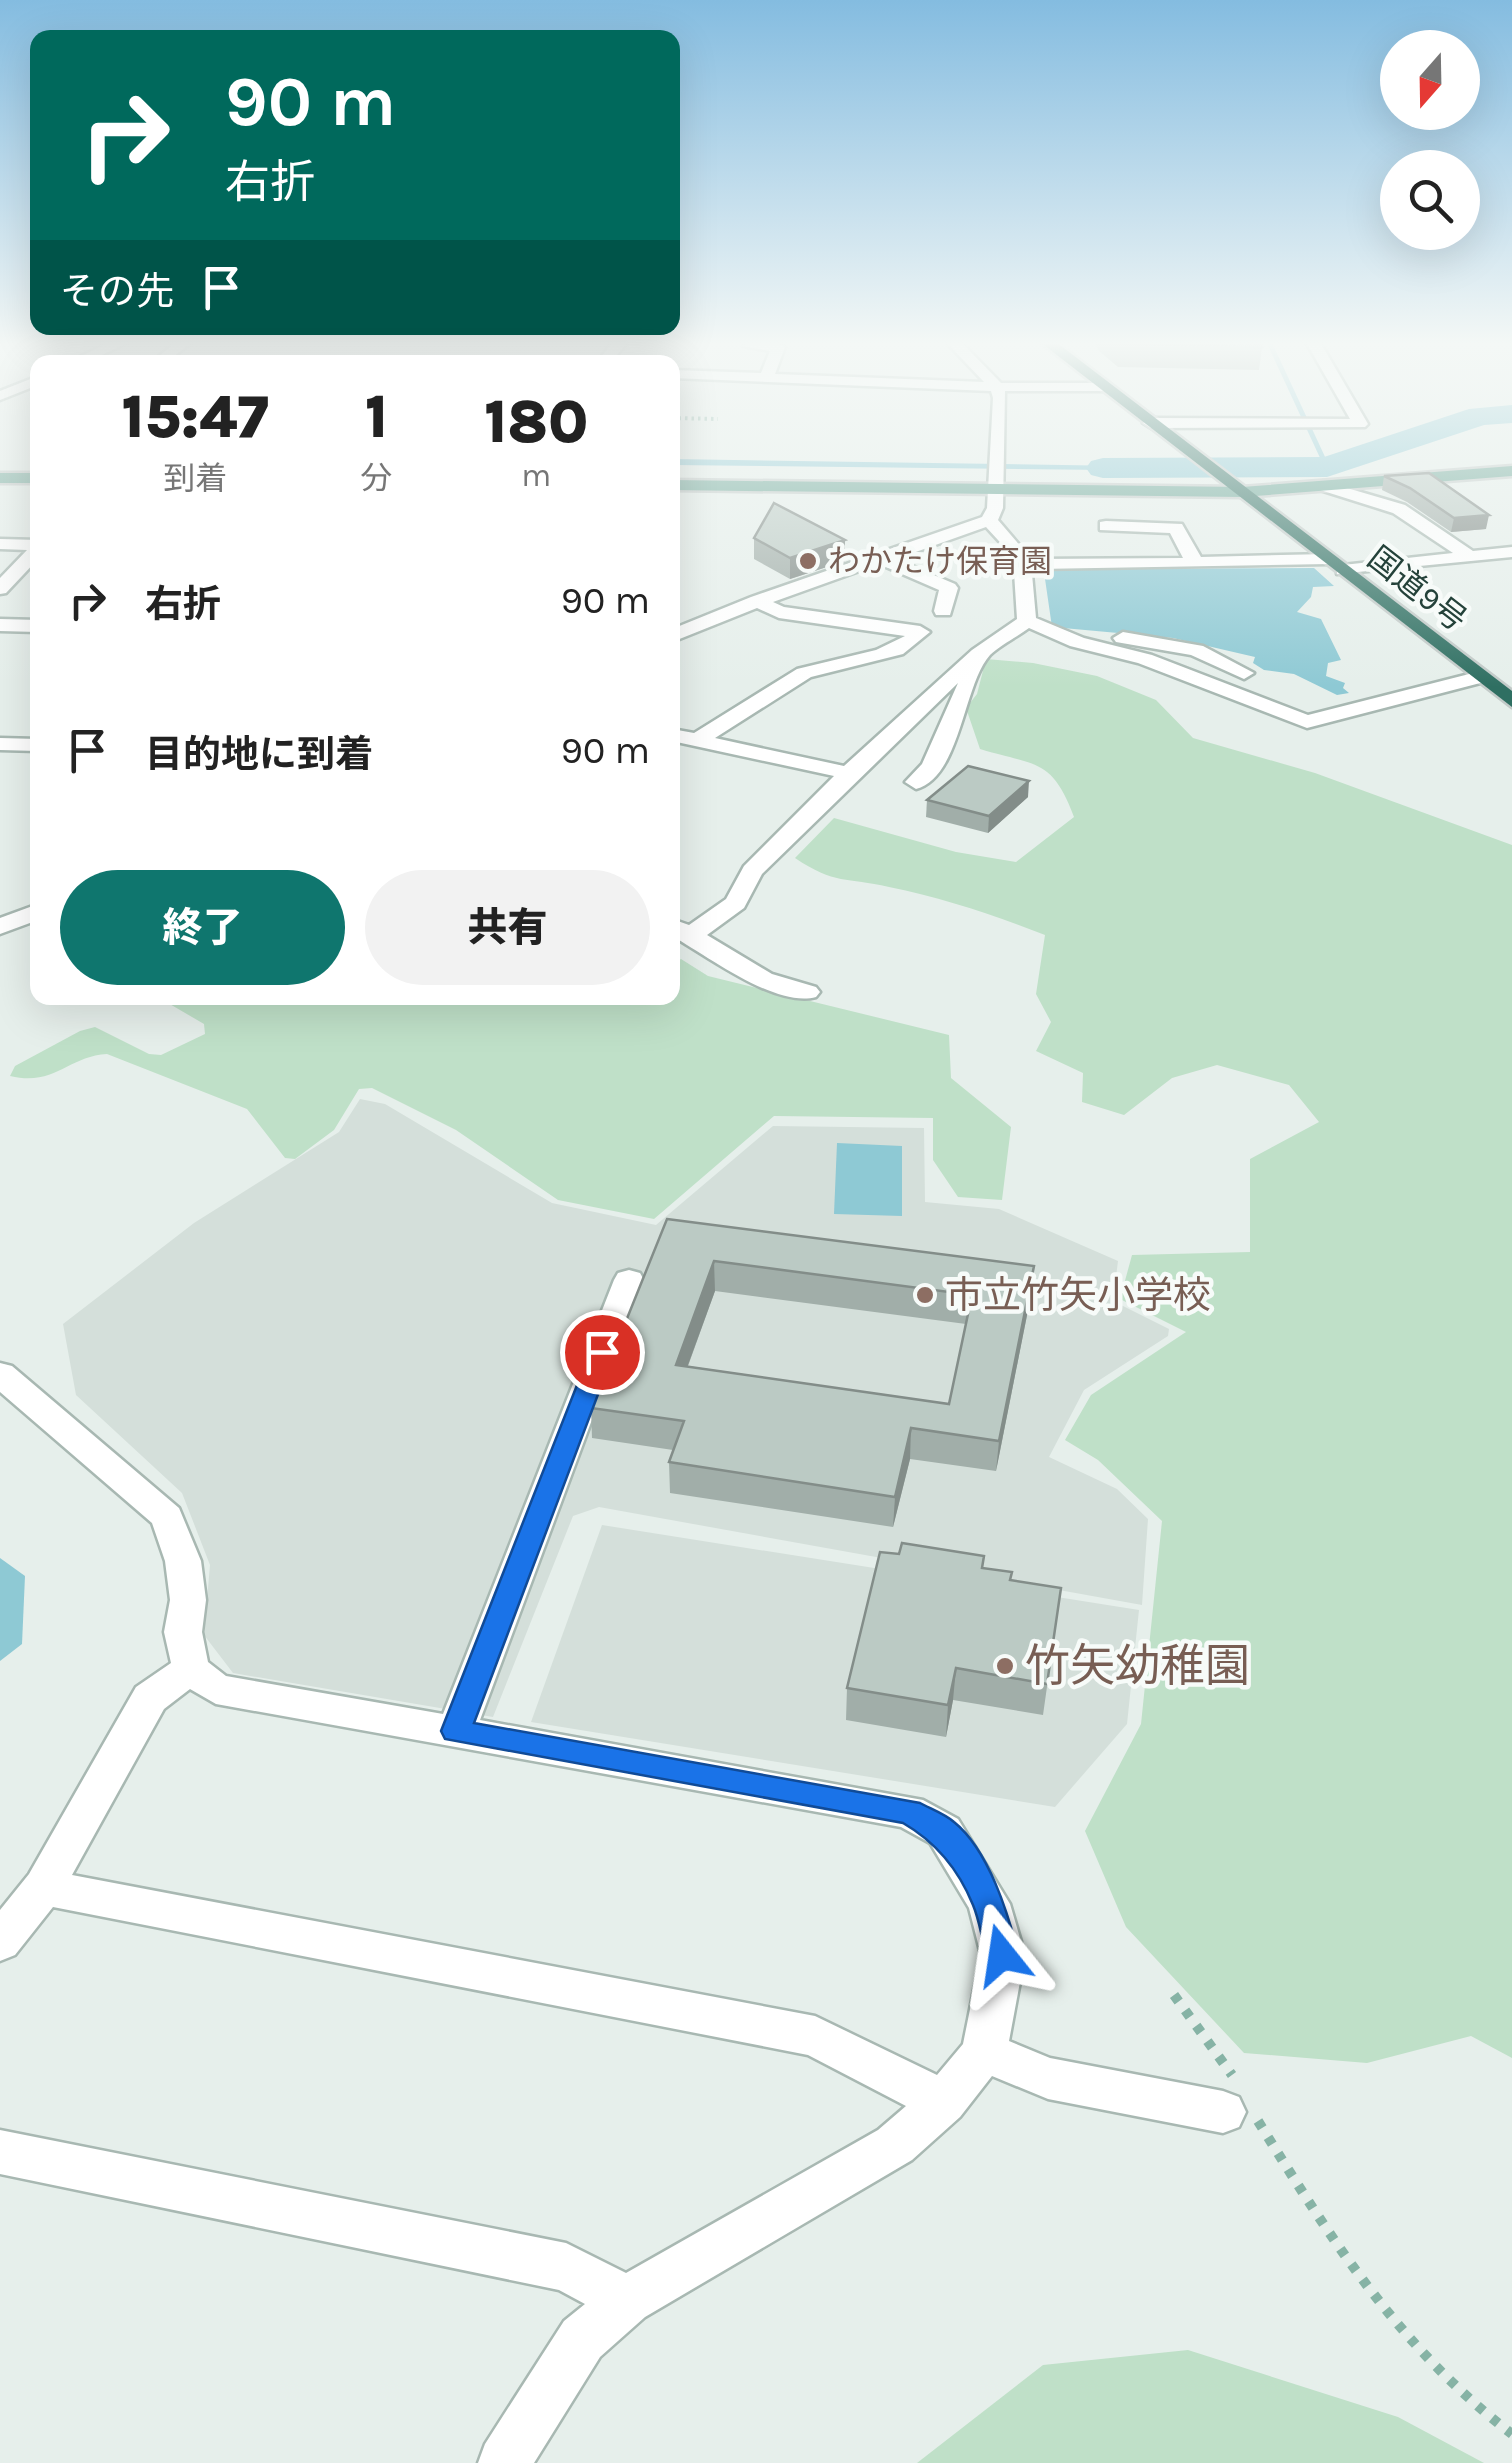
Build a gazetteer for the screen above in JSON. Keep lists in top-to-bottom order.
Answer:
{
  "streets": {
    "highway": ["国道9号"]
  },
  "places": ["わかたけ保育園", "市立竹矢小学校", "竹矢幼稚園"],
  "north": "bottom",
  "page": {
    "turn": ["90 m", "右折"],
    "then": "その先",
    "eta": [
      "15:47",
      "到着",
      "1",
      "分",
      "180",
      "m"
    ],
    "list": [
      {
        "name": "右折",
        "value": "90 m"
      },
      {
        "name": "目的地に到着",
        "value": "90 m"
      }
    ],
    "buttons": ["終了", "共有"]
  }
}
